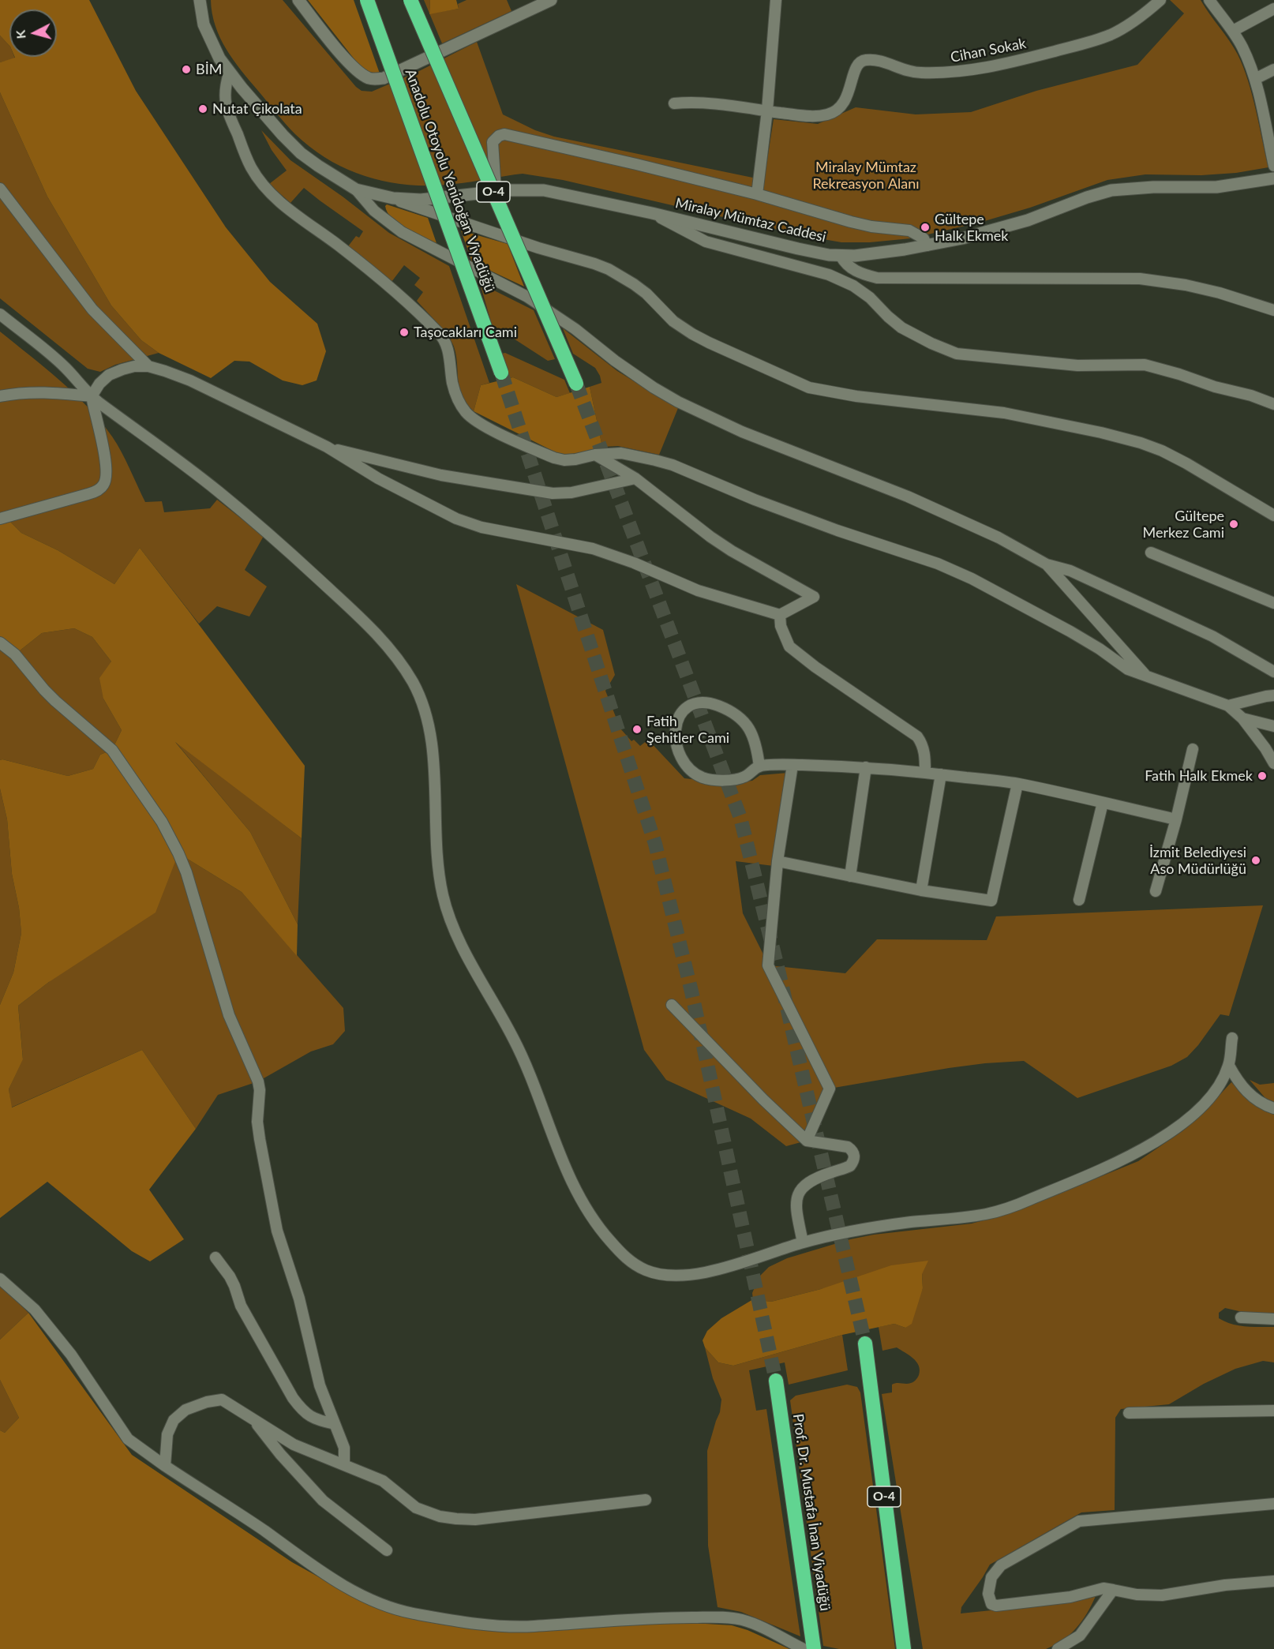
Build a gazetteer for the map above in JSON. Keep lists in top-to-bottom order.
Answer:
{
  "streets": {
    "highway": ["Anadolu Otoyolu Yenidoğan Viyadüğü", "O-4", "Prof. Dr. Mustafa İnan Viyadüğü"],
    "main road": ["Miralay Mümtaz Caddesi"],
    "street": ["Cihan Sokak"]
  },
  "parks": ["Miralay Mümtaz Rekreasyon Alanı"],
  "places": [
    "BİM",
    "Nutat Çikolata",
    "Gültepe Halk Ekmek",
    "Taşocakları Cami",
    "Gültepe Merkez Cami",
    "Fatih Şehitler Cami",
    "Fatih Halk Ekmek",
    "İzmit Belediyesi Aso Müdürlüğü"
  ],
  "north": "left"
}
